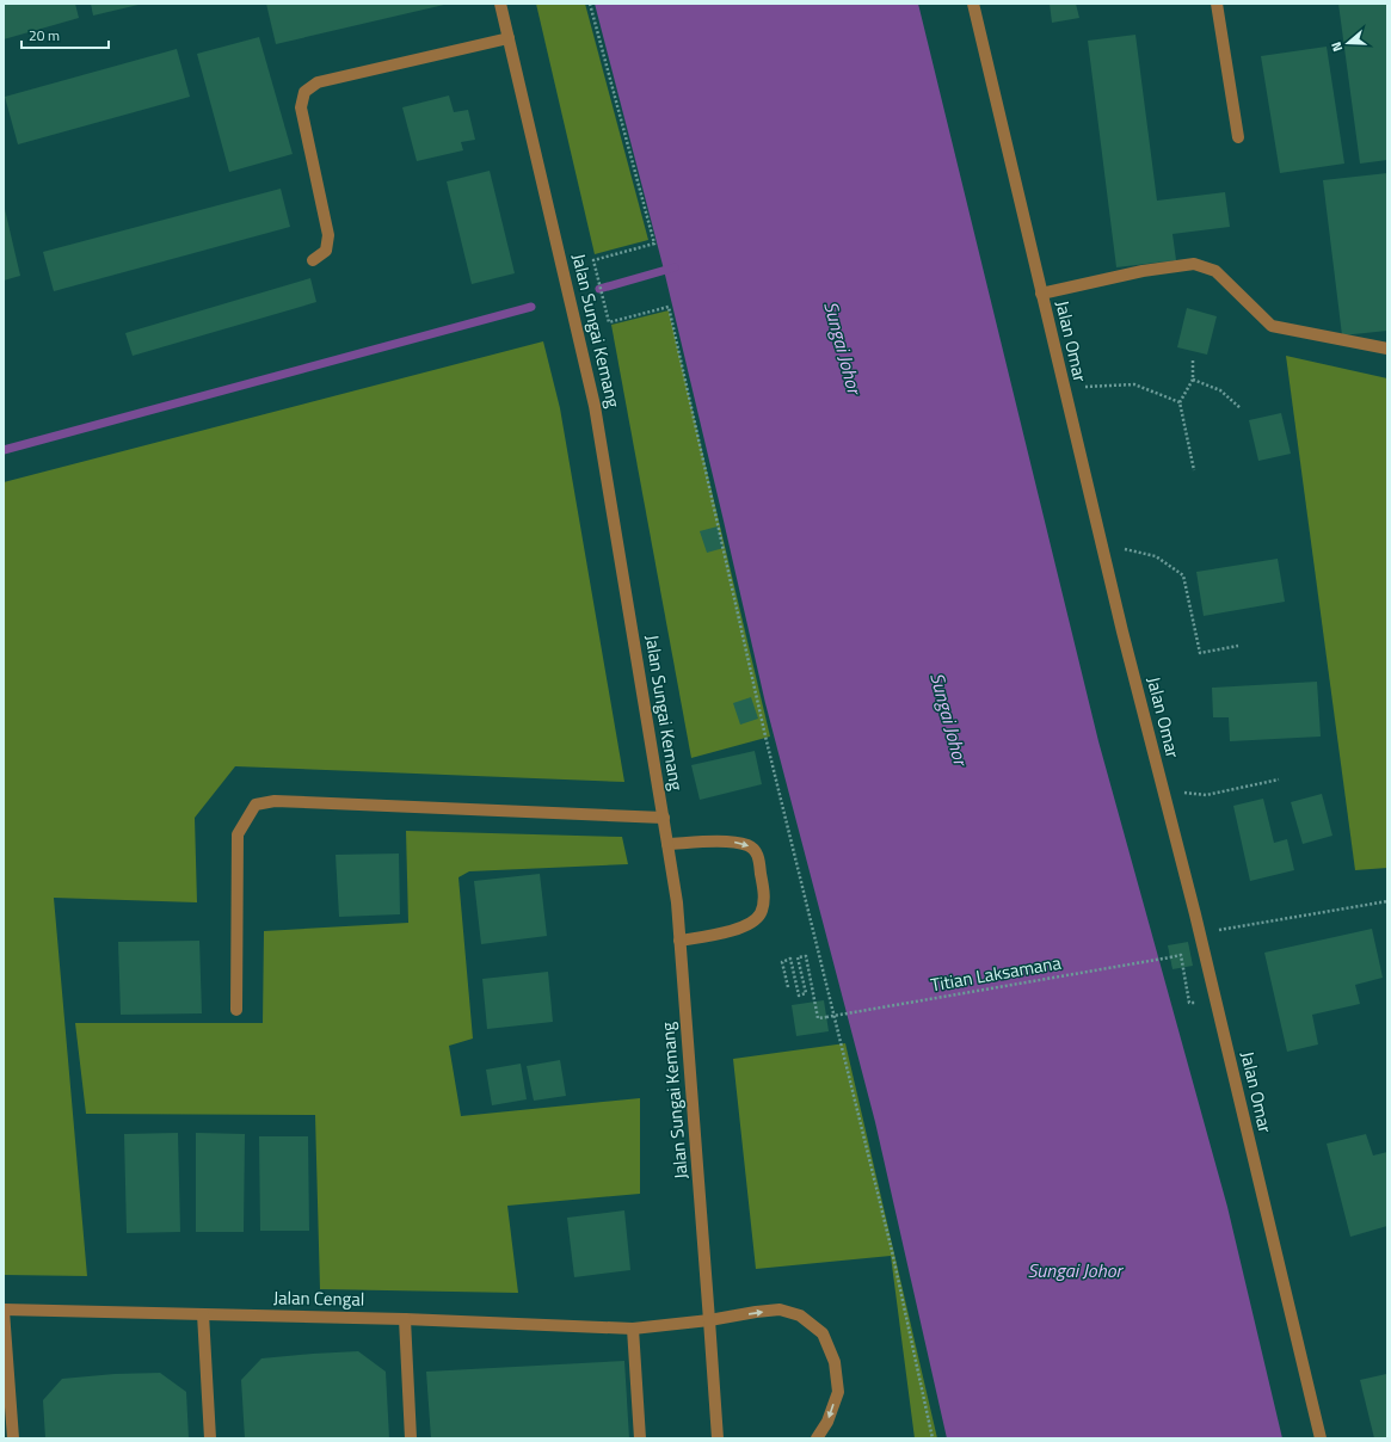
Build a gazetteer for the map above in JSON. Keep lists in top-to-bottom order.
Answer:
{
  "streets": {
    "street": ["Jalan Sungai Kemang", "Jalan Omar", "Jalan Cengal"],
    "path": ["Titian Laksamana"]
  },
  "crossings": [
    ["Jalan Sungai Kemang", "Jalan Cengal"]
  ],
  "water": ["Sungai Johor"],
  "scale_bar": "20 m",
  "north": "left"
}
